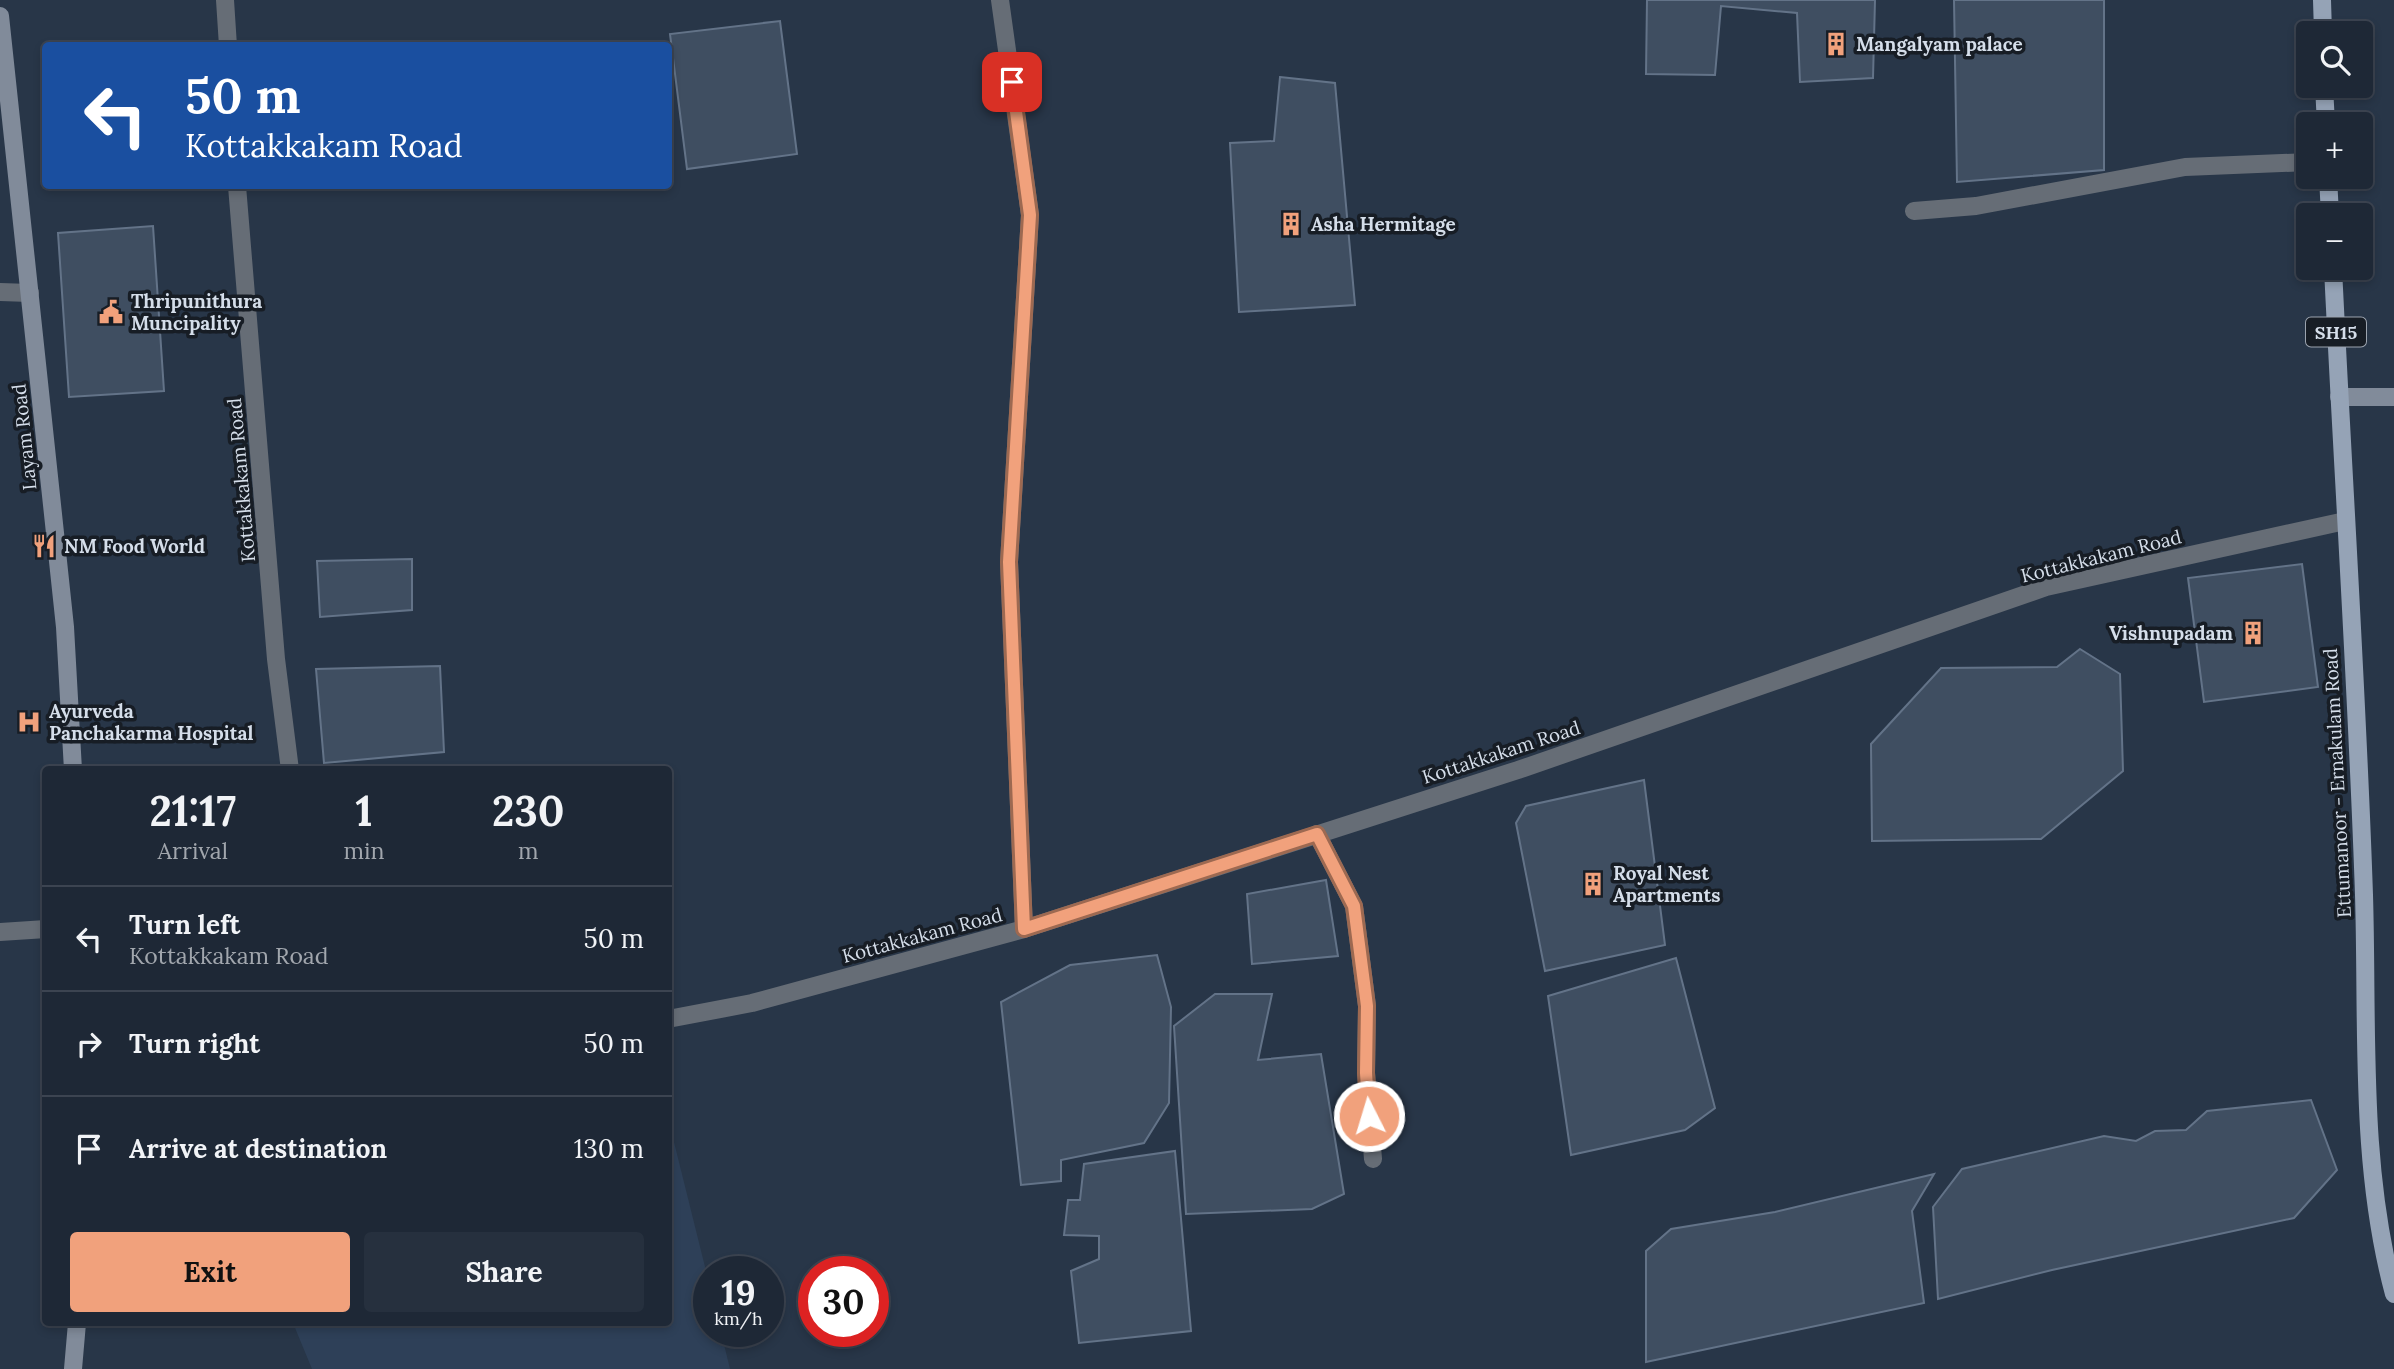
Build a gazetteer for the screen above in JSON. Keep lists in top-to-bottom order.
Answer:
{
  "streets": {
    "main road": ["SH15", "Ettumanoor - Ernakulam Road"],
    "street": ["Layam Road", "Kottakkakam Road"]
  },
  "crossings": [
    ["Kottakkakam Road", "Ettumanoor - Ernakulam Road"]
  ],
  "places": {
    "building": [
      "Mangalyam palace",
      "Asha Hermitage",
      "Vishnupadam",
      "Royal Nest Apartments"
    ],
    "public building": ["Thripunithura Muncipality"],
    "restaurant": ["NM Food World"],
    "hospital": ["Ayurveda Panchakarma Hospital"]
  },
  "page": {
    "map_buttons": ["+", "−"],
    "turn": ["50 m", "Kottakkakam Road"],
    "eta": [
      "21:17",
      "Arrival",
      "1",
      "min",
      "230",
      "m"
    ],
    "list": [
      {
        "name": "Turn left",
        "note": "Kottakkakam Road",
        "value": "50 m"
      },
      {
        "name": "Turn right",
        "value": "50 m"
      },
      {
        "name": "Arrive at destination",
        "value": "130 m"
      }
    ],
    "buttons": ["Exit", "Share"],
    "speed": "19 km/h",
    "limit": "30"
  }
}
